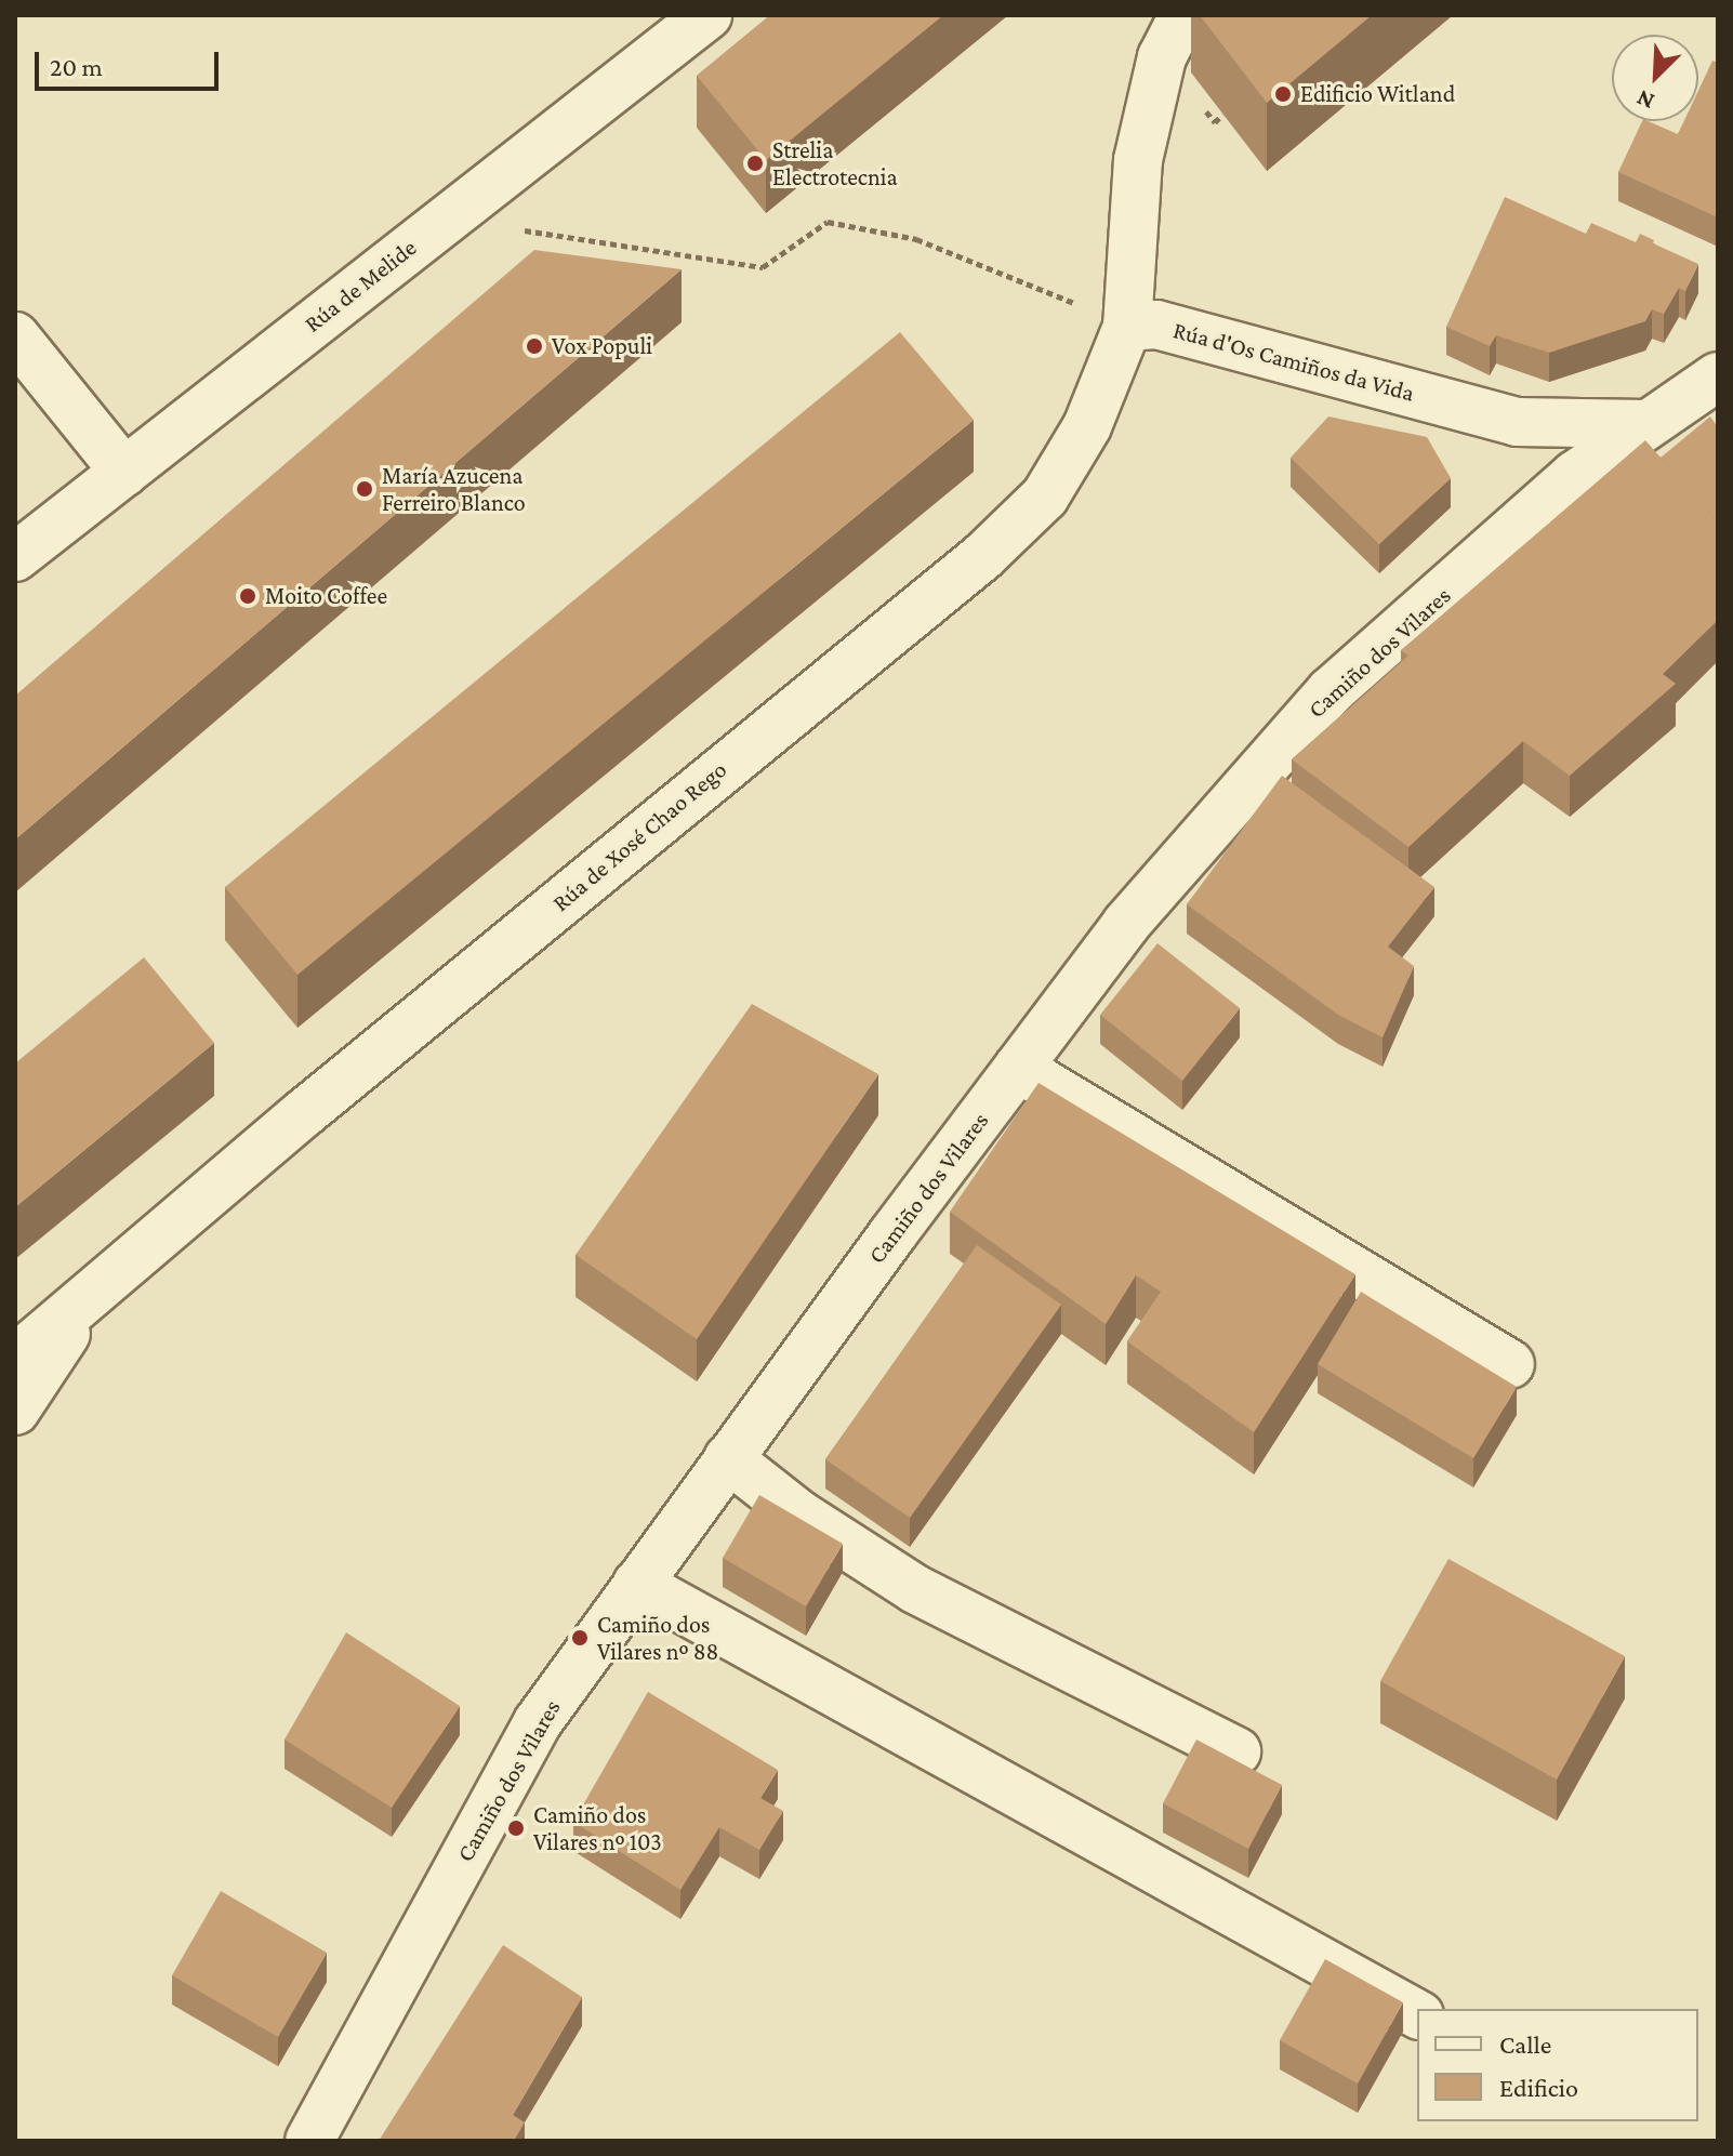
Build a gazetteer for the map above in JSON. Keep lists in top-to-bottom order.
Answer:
{
  "streets": {
    "street": [
      "Rúa de Melide",
      "Rúa d'Os Camiños da Vida",
      "Camiño dos Vilares",
      "Rúa de Xosé Chao Rego"
    ]
  },
  "crossings": [
    ["Rúa d'Os Camiños da Vida", "Camiño dos Vilares"],
    ["Rúa d'Os Camiños da Vida", "Rúa de Xosé Chao Rego"]
  ],
  "places": [
    "Edificio Witland",
    "Strelia Electrotecnia",
    "Vox Populi",
    "María Azucena Ferreiro Blanco",
    "Moito Coffee",
    "Camiño dos Vilares nº 88",
    "Camiño dos Vilares nº 103"
  ],
  "legend": ["Calle", "Edificio"],
  "scale_bar": "20 m",
  "north": "bottom left"
}
